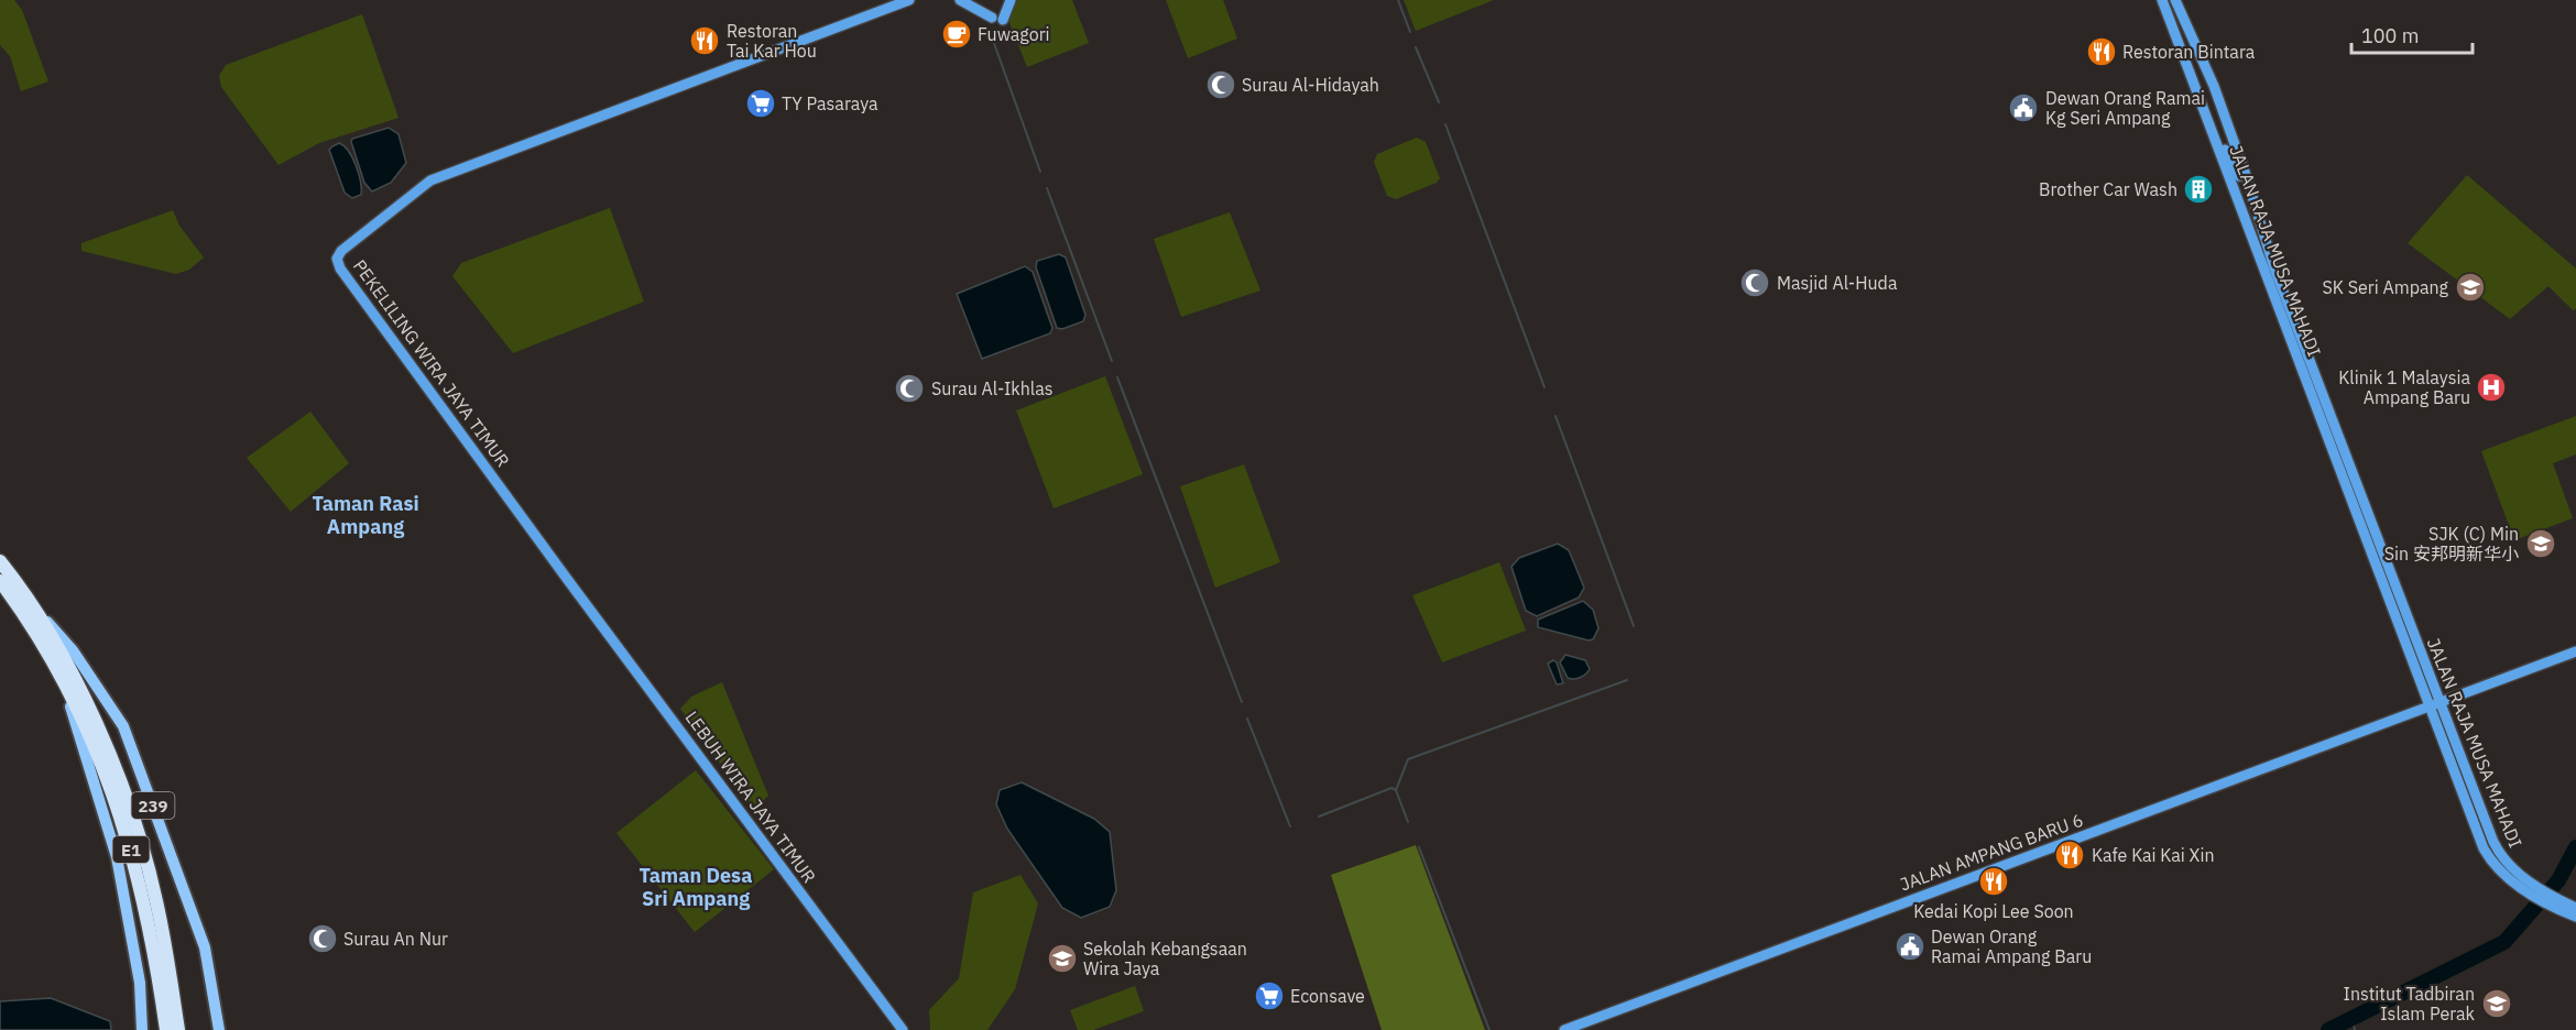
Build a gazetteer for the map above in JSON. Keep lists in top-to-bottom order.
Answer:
{
  "streets": {
    "highway": ["E1"],
    "main road": [
      "JALAN RAJA MUSA MAHADI",
      "PEKELILING WIRA JAYA TIMUR",
      "LEBUH WIRA JAYA TIMUR",
      "239",
      "JALAN AMPANG BARU 6"
    ]
  },
  "crossings": [
    ["JALAN RAJA MUSA MAHADI", "JALAN AMPANG BARU 6"],
    ["PEKELILING WIRA JAYA TIMUR", "LEBUH WIRA JAYA TIMUR"],
    ["239", "E1"]
  ],
  "districts": ["Taman Rasi Ampang", "Taman Desa Sri Ampang"],
  "places": {
    "cafe": ["Fuwagori"],
    "restaurant": [
      "Restoran Tai Kar Hou",
      "Restoran Bintara",
      "Kafe Kai Kai Xin",
      "Kedai Kopi Lee Soon"
    ],
    "mosque": [
      "Surau Al-Hidayah",
      "Masjid Al-Huda",
      "Surau Al-Ikhlas",
      "Surau An Nur"
    ],
    "supermarket": ["TY Pasaraya", "Econsave"],
    "public building": ["Dewan Orang Ramai Kg Seri Ampang", "Dewan Orang Ramai Ampang Baru"],
    "building": ["Brother Car Wash"],
    "school or university": [
      "SK Seri Ampang",
      "SJK (C) Min Sin 安邦明新华小",
      "Sekolah Kebangsaan Wira Jaya",
      "Institut Tadbiran Islam Perak"
    ],
    "hospital": ["Klinik 1 Malaysia Ampang Baru"]
  },
  "scale_bar": "100 m"
}
